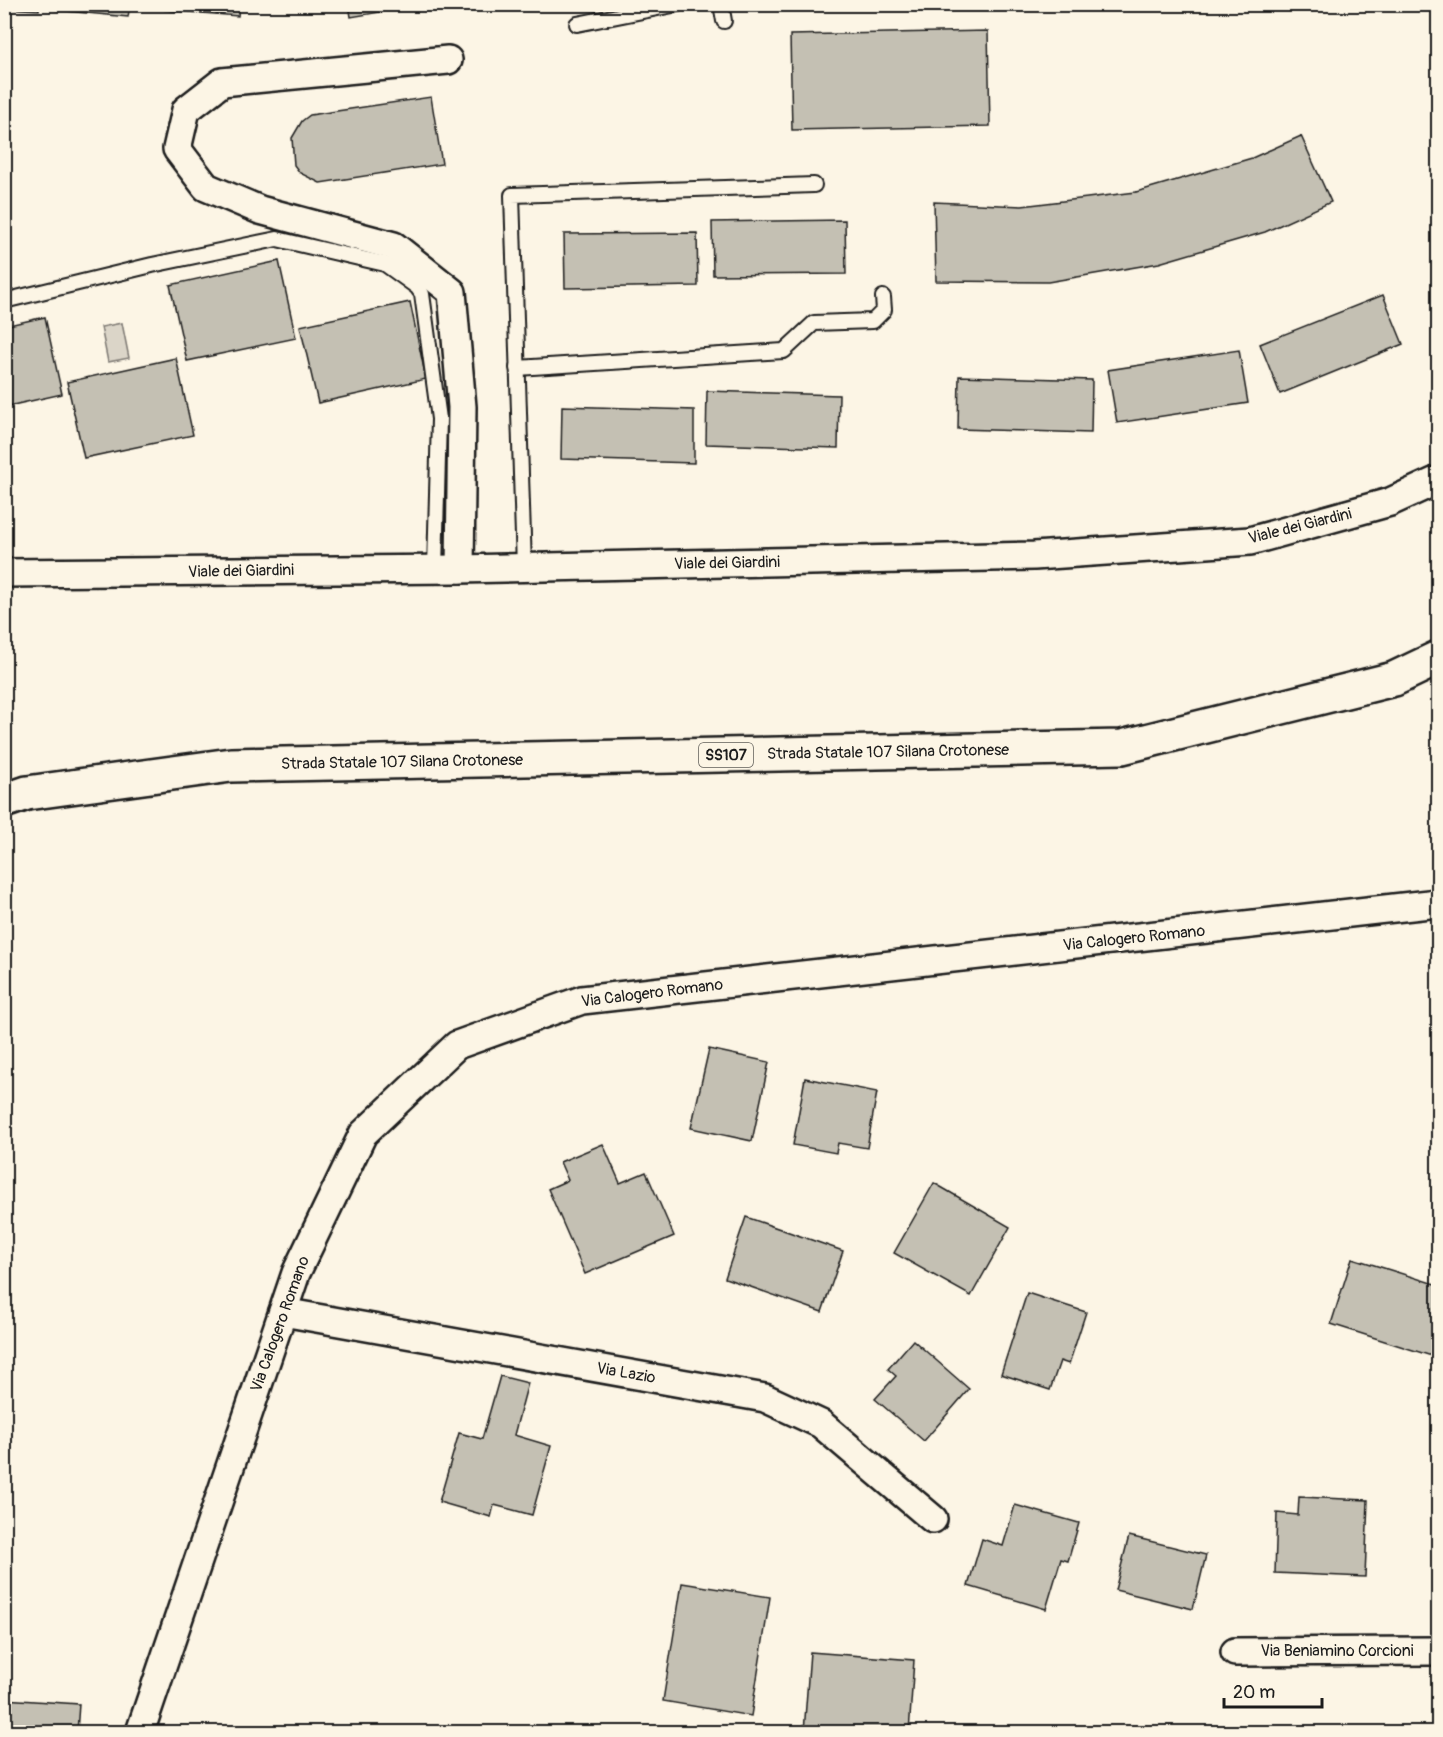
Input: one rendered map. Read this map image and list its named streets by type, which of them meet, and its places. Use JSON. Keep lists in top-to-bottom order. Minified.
{"streets":{"highway":["Strada Statale 107 Silana Crotonese","SS107"],"street":["Viale dei Giardini","Via Calogero Romano","Via Lazio","Via Beniamino Corcioni"]},"crossings":[["Via Calogero Romano","Via Lazio"]],"scale_bar":"20 m"}
